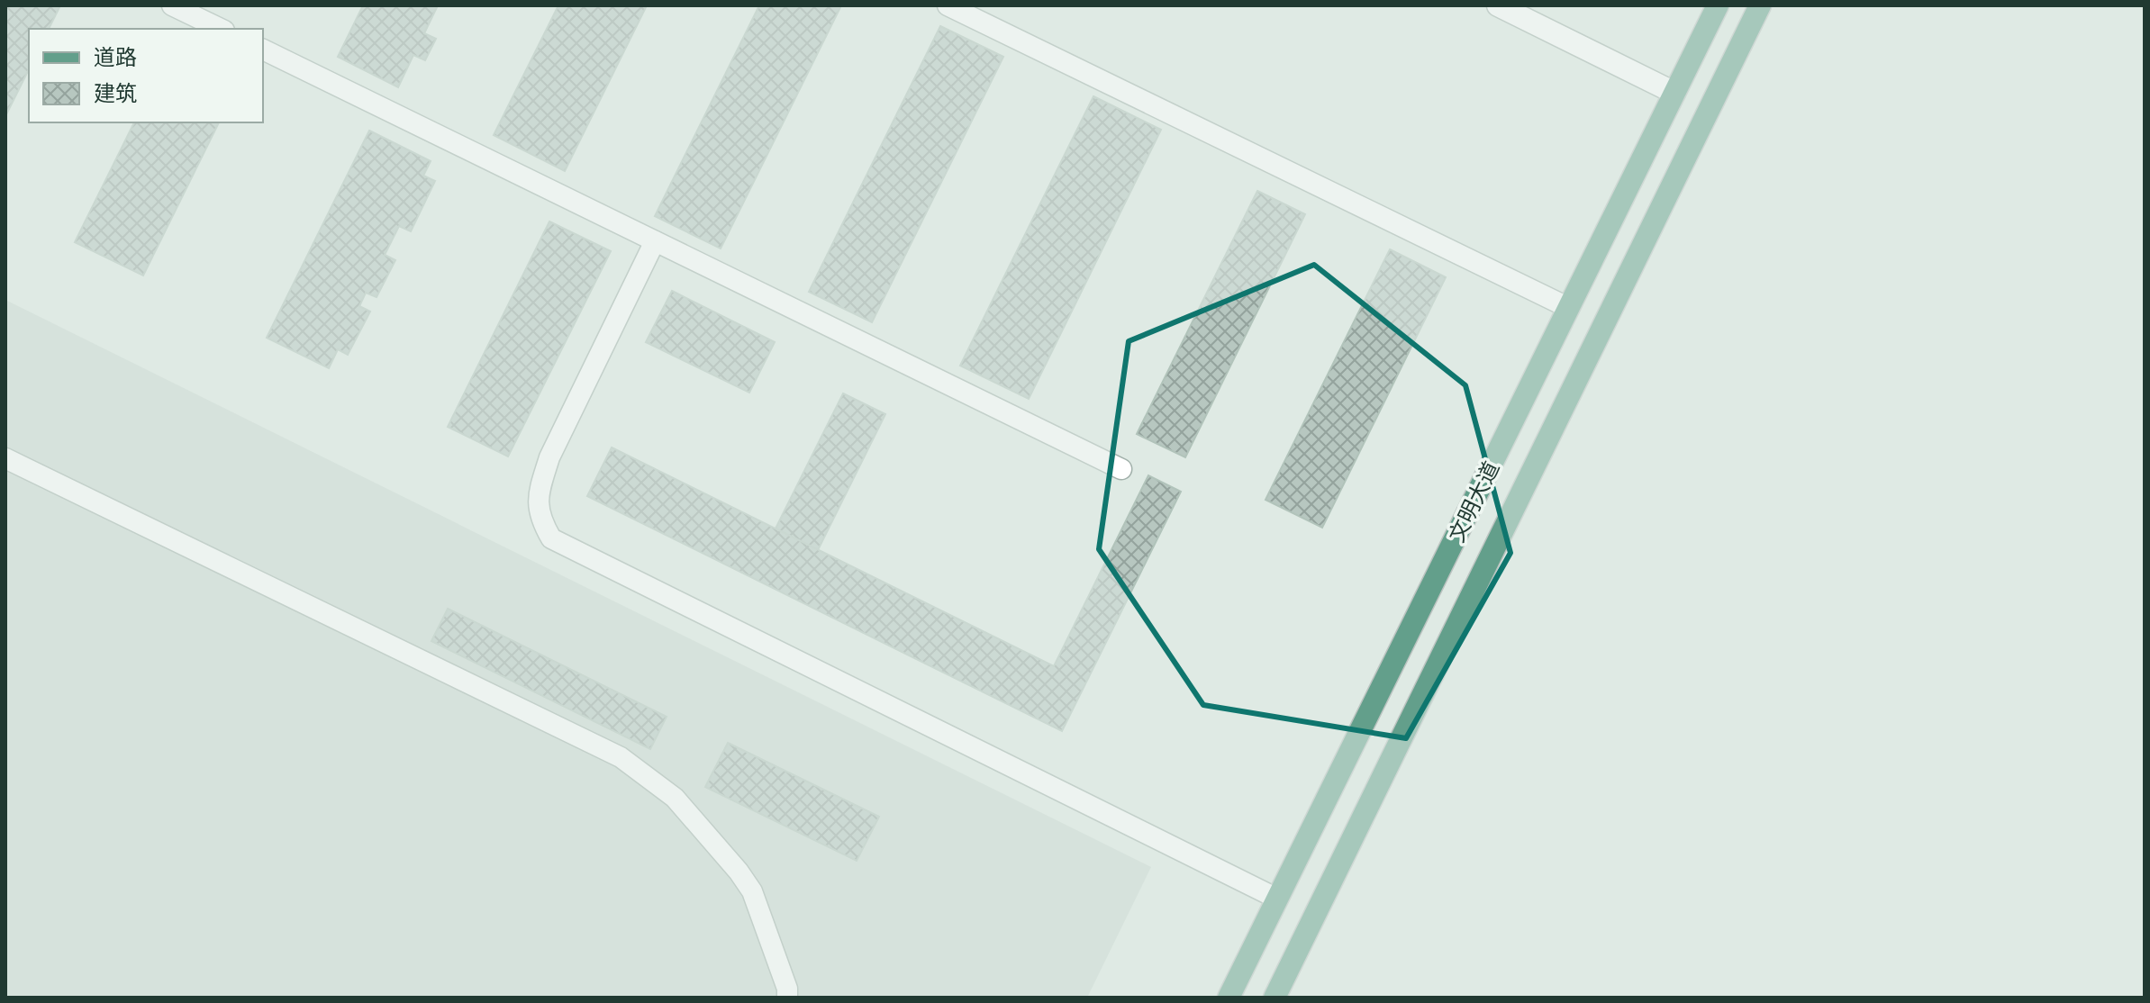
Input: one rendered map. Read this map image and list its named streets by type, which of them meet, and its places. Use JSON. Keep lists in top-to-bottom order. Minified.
{"streets":{"main road":["文明大道"]},"legend":["道路","建筑"]}
